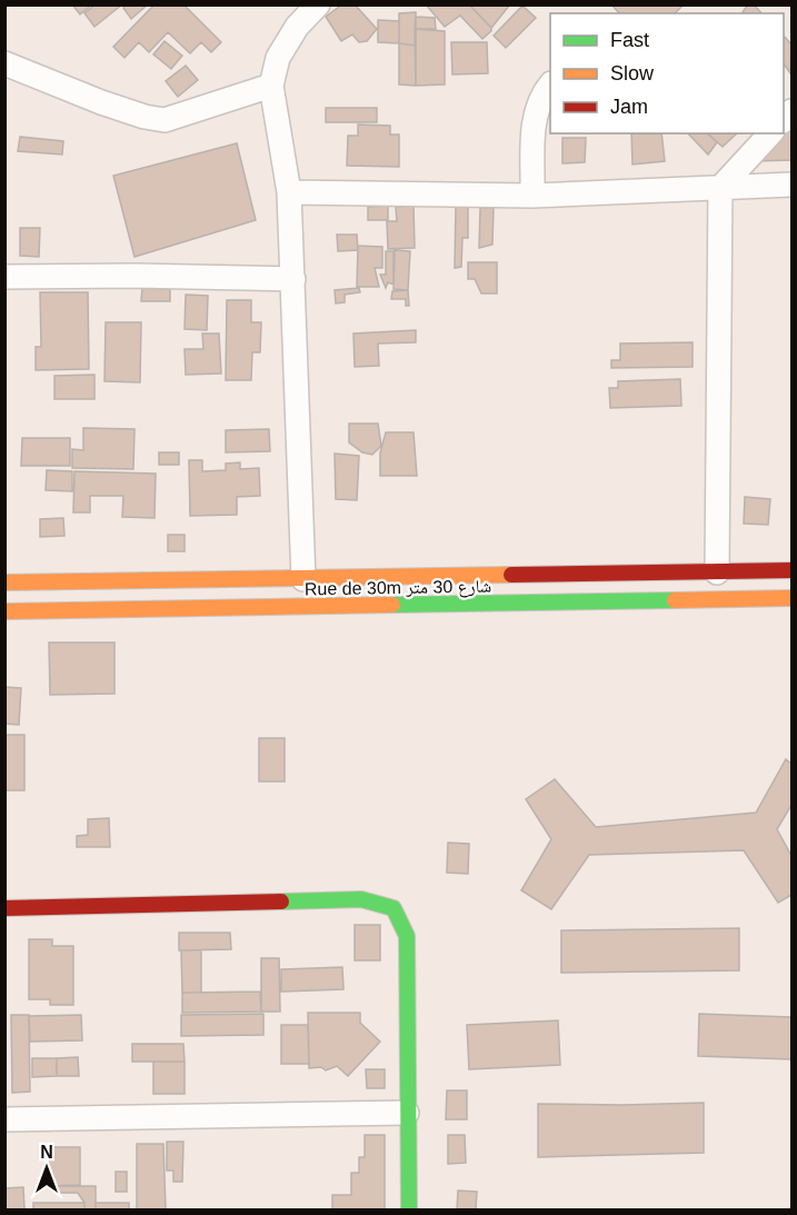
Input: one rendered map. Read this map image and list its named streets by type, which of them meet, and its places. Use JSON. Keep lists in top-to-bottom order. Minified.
{"streets":{"street":["Rue de 30m شارع 30 متر"]},"legend":["Fast","Slow","Jam"],"north":"top"}
